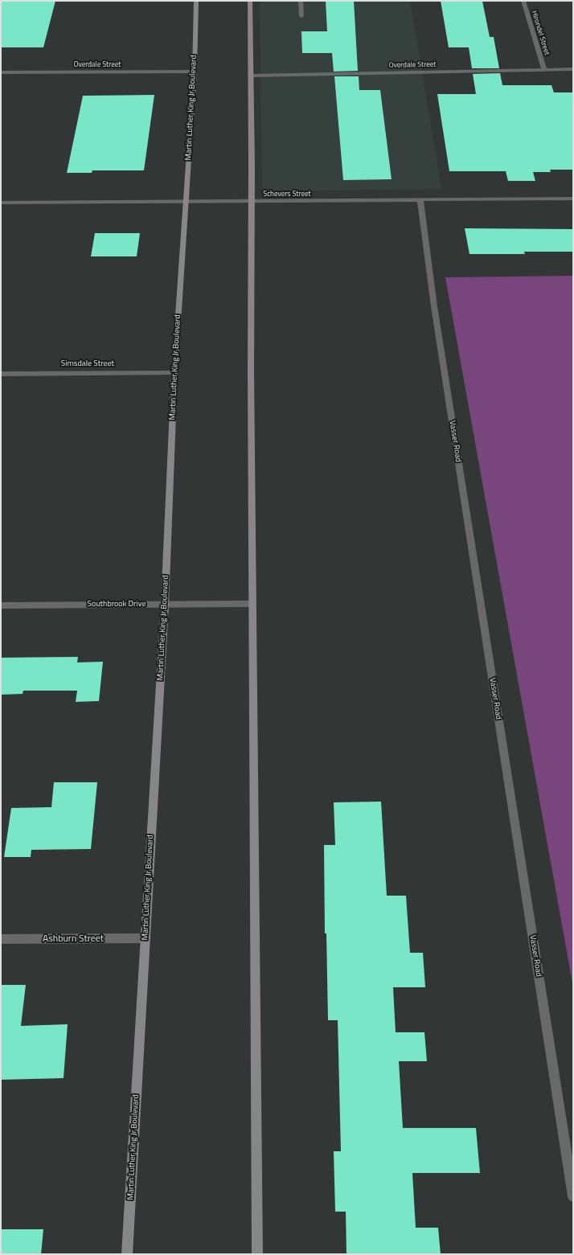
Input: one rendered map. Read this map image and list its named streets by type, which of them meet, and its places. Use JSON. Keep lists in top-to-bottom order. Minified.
{"streets":{"main road":["Martin Luther King Jr Boulevard"],"street":["Hirondel Street","Overdale Street","Schevers Street","Simsdale Street","Vasser Road","Southbrook Drive","Ashburn Street"]},"crossings":[["Hirondel Street","Overdale Street"],["Overdale Street","Martin Luther King Jr Boulevard"],["Martin Luther King Jr Boulevard","Schevers Street"],["Martin Luther King Jr Boulevard","Simsdale Street"],["Martin Luther King Jr Boulevard","Southbrook Drive"],["Martin Luther King Jr Boulevard","Ashburn Street"],["Schevers Street","Vasser Road"]]}
